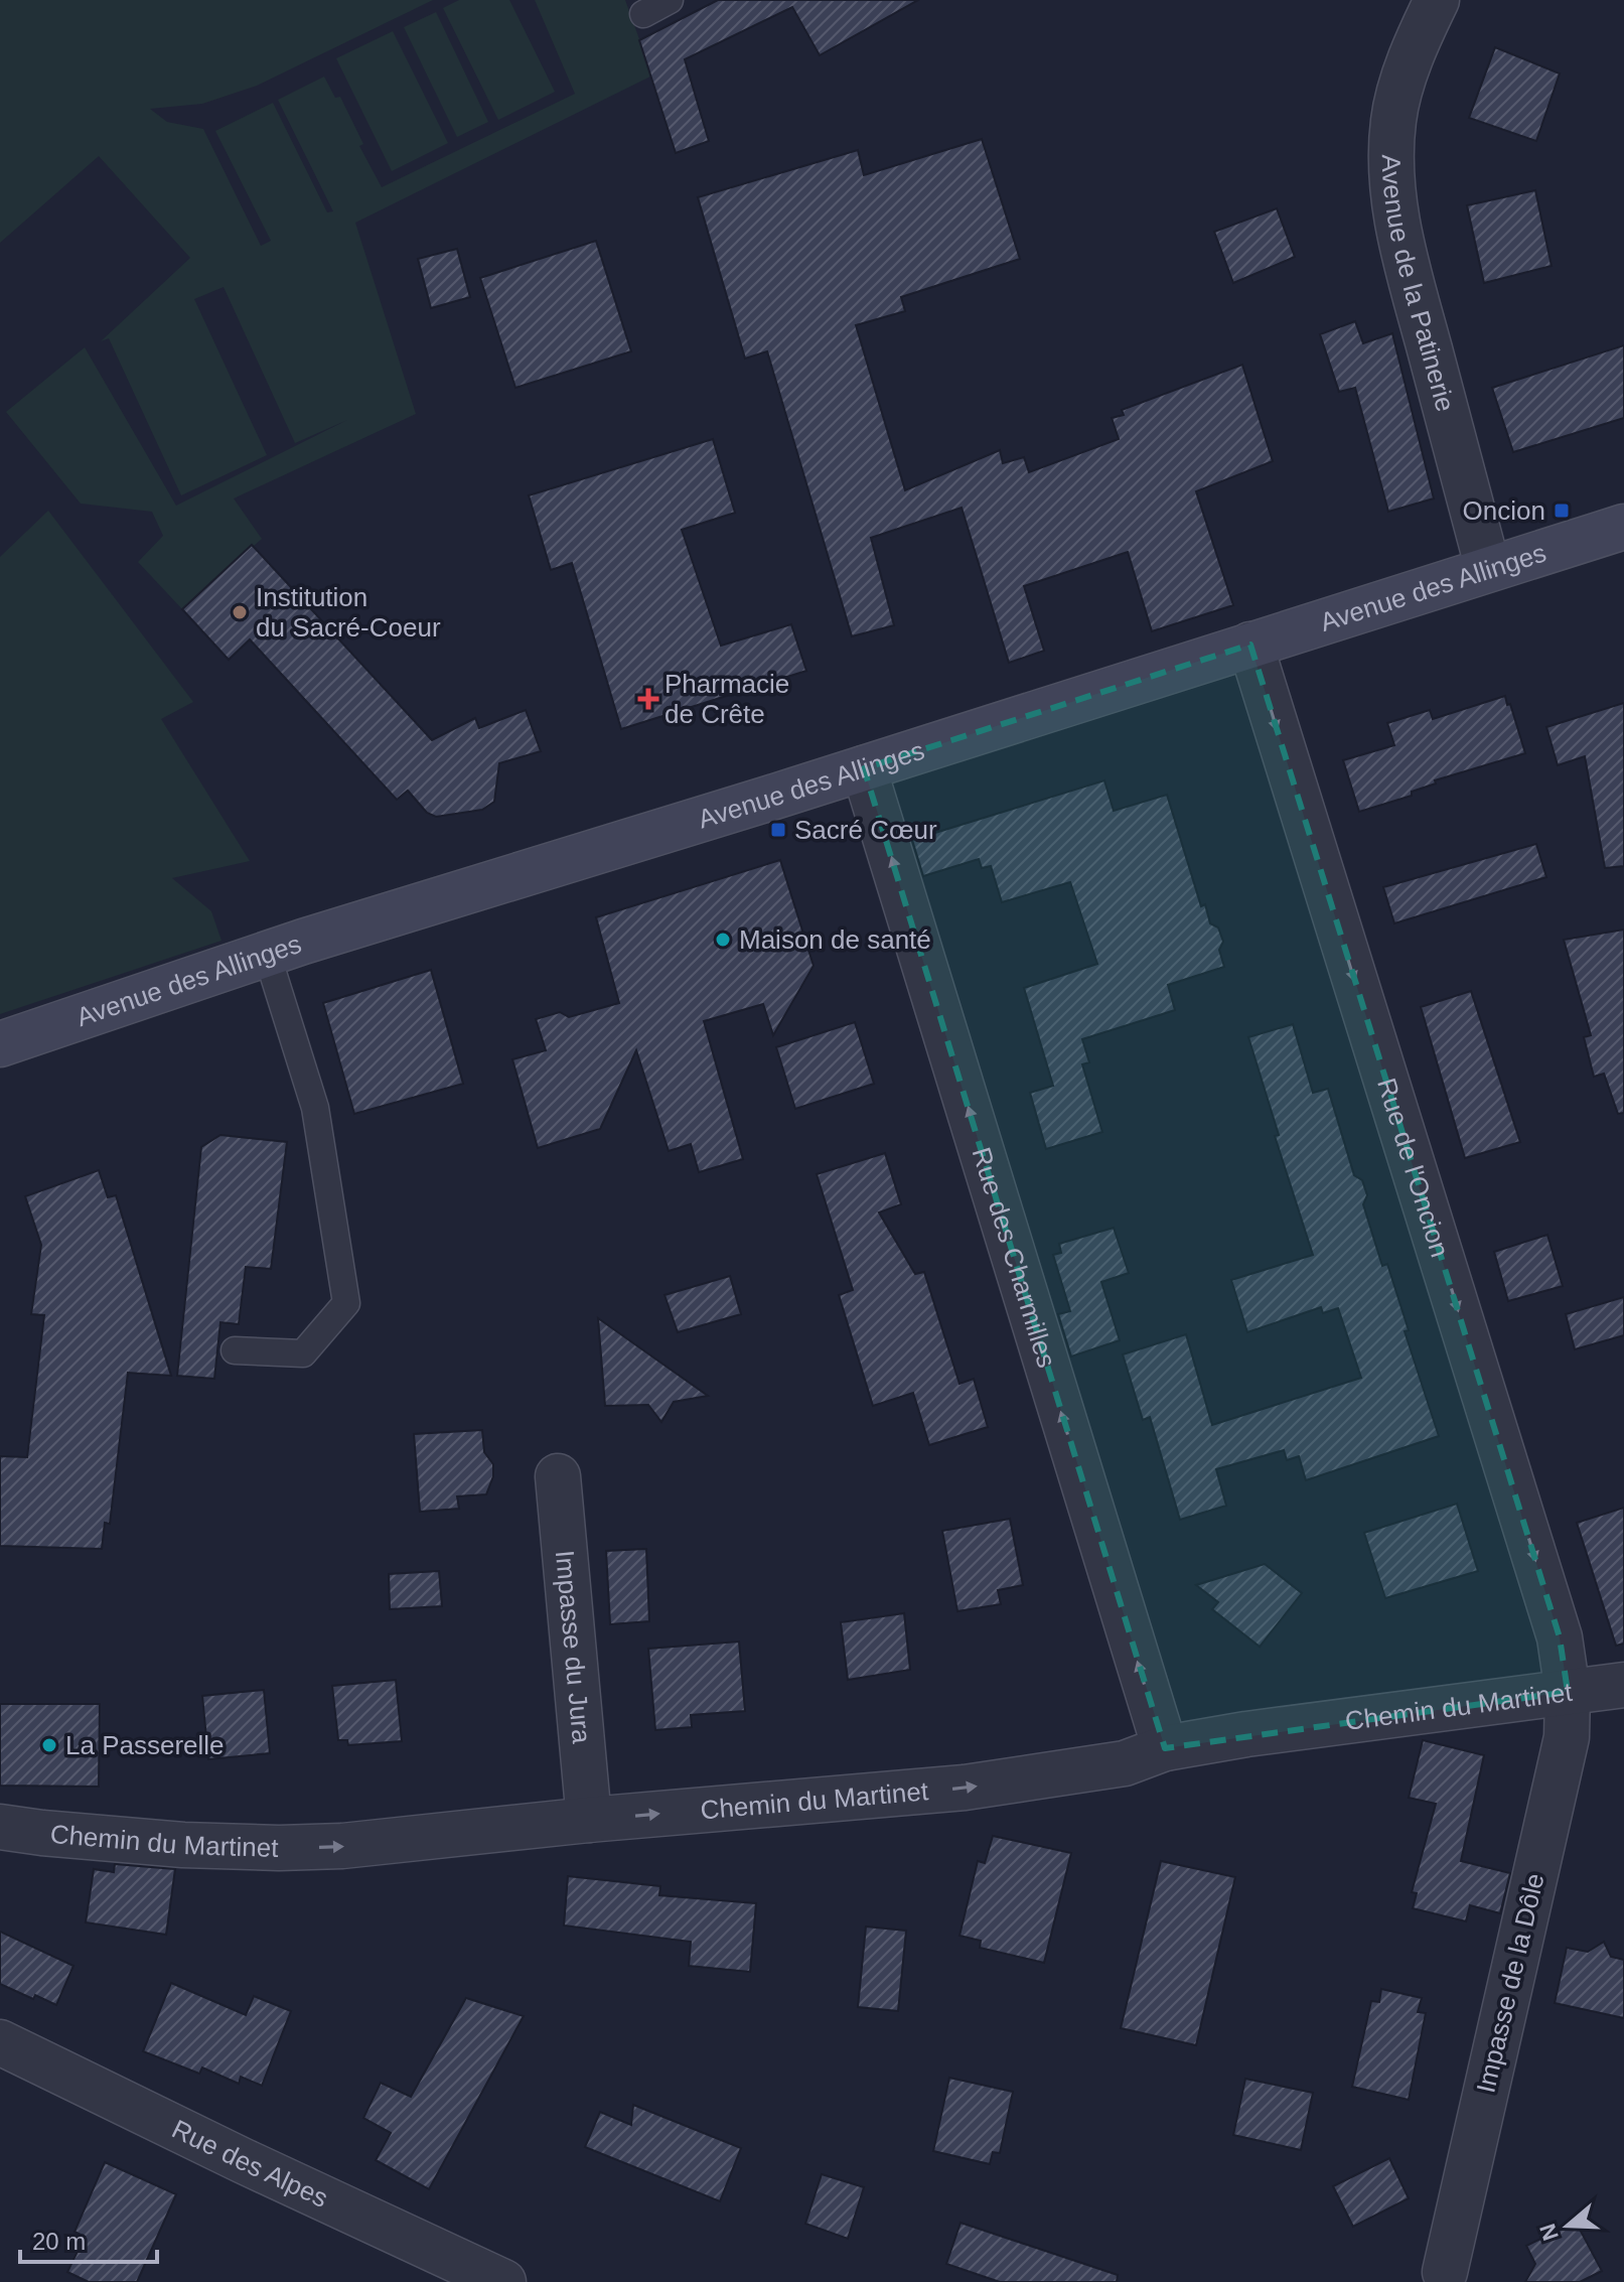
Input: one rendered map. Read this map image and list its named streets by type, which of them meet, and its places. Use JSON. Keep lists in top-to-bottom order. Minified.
{"streets":{"main road":["Avenue des Allinges"],"street":["Avenue de la Patinerie","Rue de l'Oncion","Rue des Charmilles","Impasse du Jura","Chemin du Martinet","Impasse de la Dôle","Rue des Alpes"]},"crossings":[["Avenue de la Patinerie","Avenue des Allinges"],["Avenue des Allinges","Rue de l'Oncion"],["Avenue des Allinges","Rue des Charmilles"],["Rue de l'Oncion","Chemin du Martinet"],["Rue de l'Oncion","Impasse de la Dôle"],["Rue des Charmilles","Chemin du Martinet"],["Impasse du Jura","Chemin du Martinet"],["Chemin du Martinet","Impasse de la Dôle"]],"one_way":["Rue de l'Oncion","Rue des Charmilles","Chemin du Martinet"],"places":{"transit":["Oncion","Sacré Cœur"],"other":["Institution du Sacré-Coeur","Maison de santé","La Passerelle"],"health":["Pharmacie de Crête"]},"scale_bar":"20 m","north":"left"}
